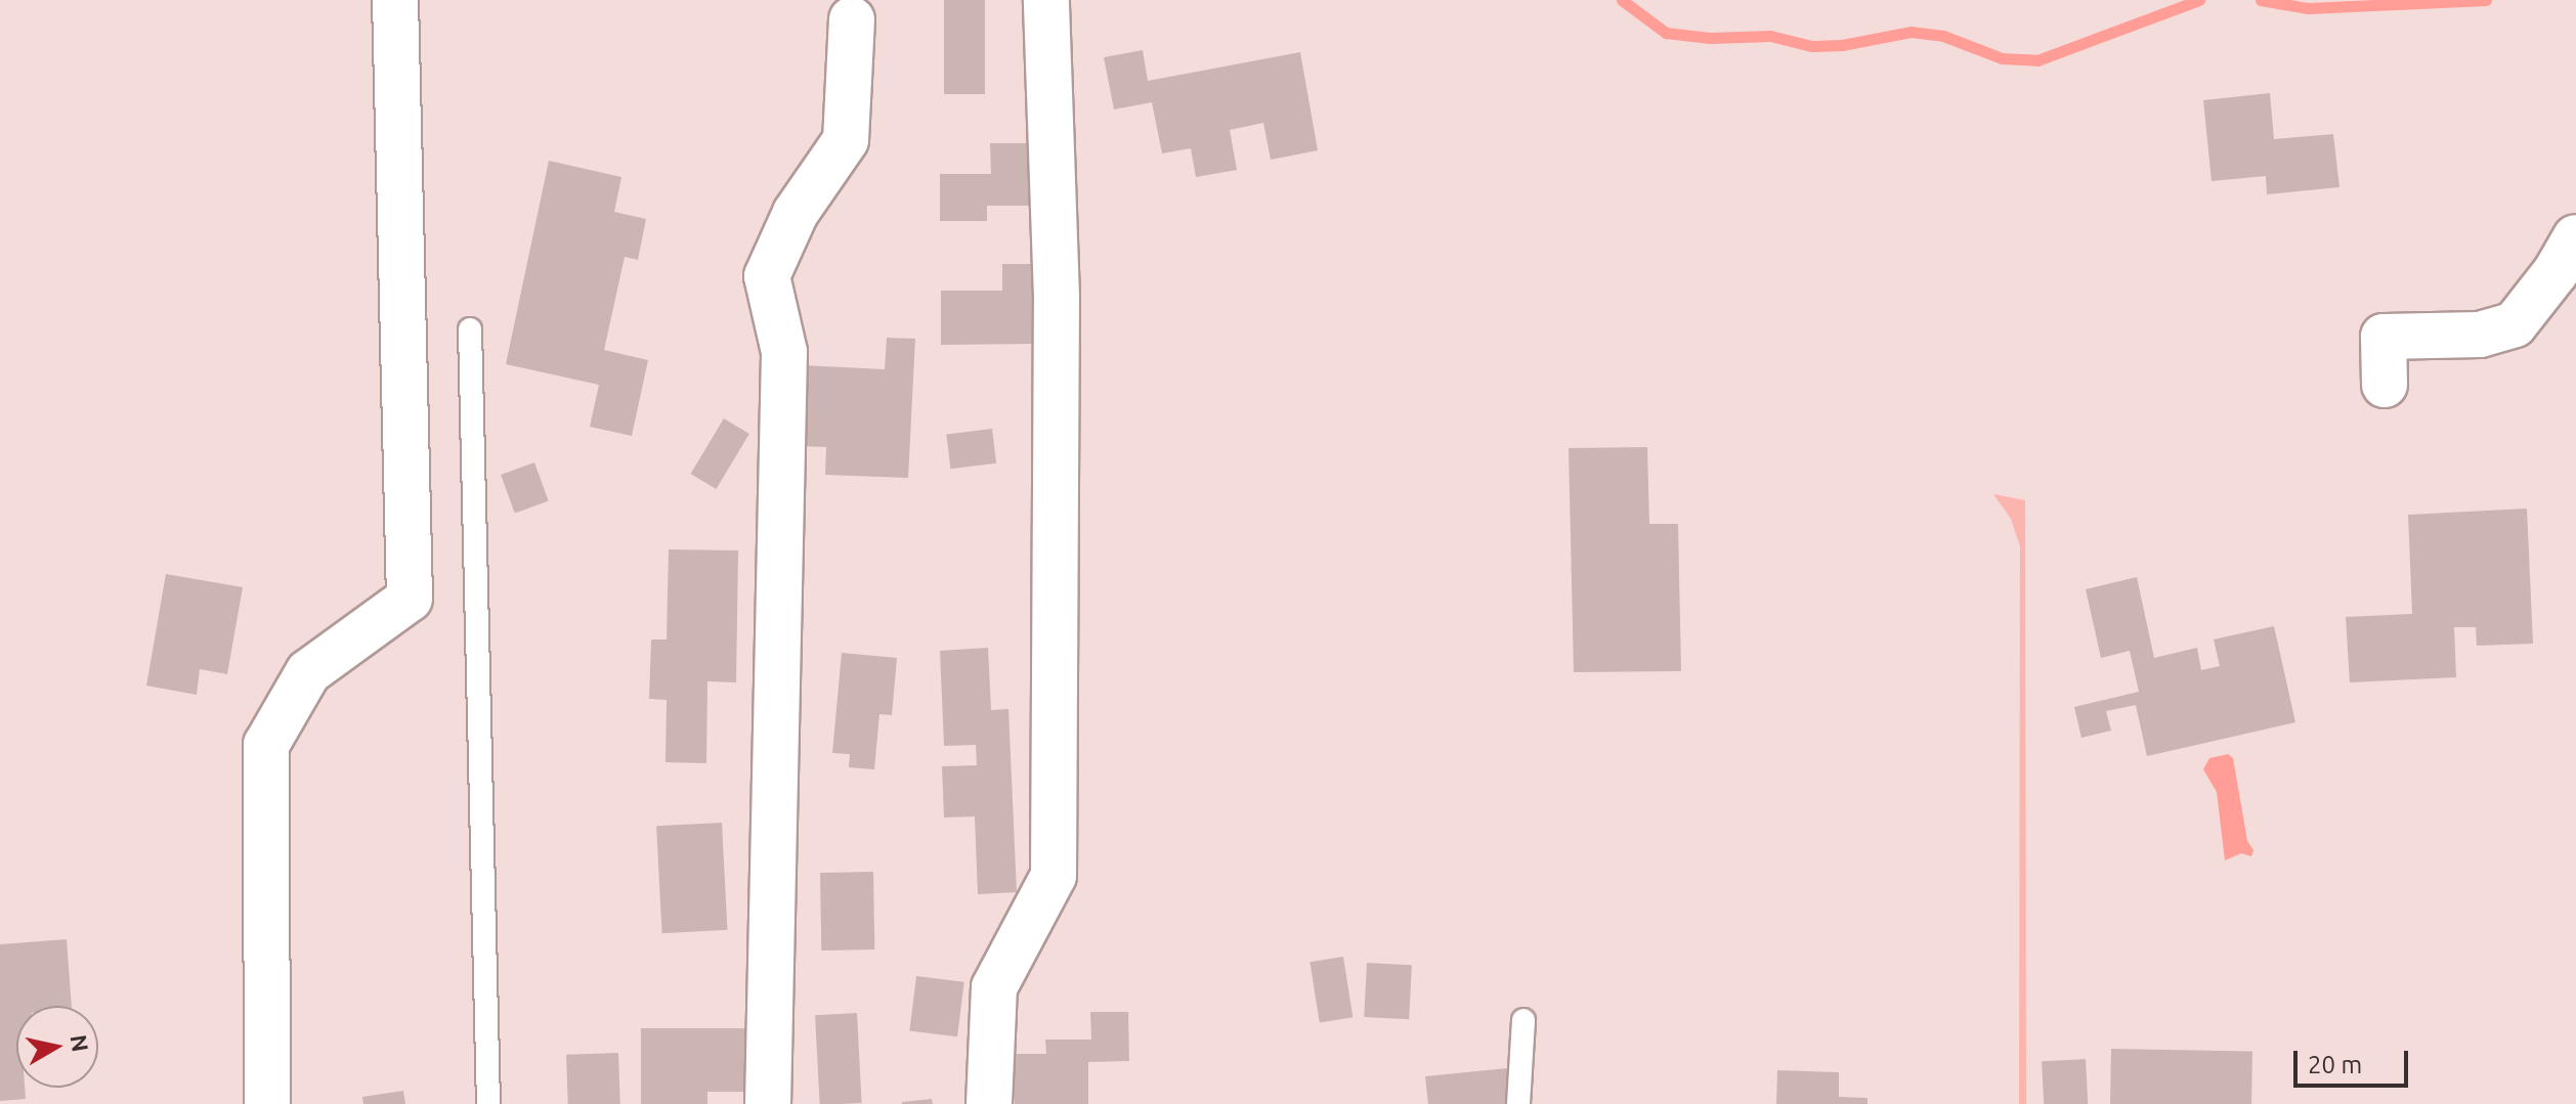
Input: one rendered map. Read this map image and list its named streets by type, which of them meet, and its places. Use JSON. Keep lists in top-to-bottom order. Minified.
{"scale_bar":"20 m","north":"right"}
